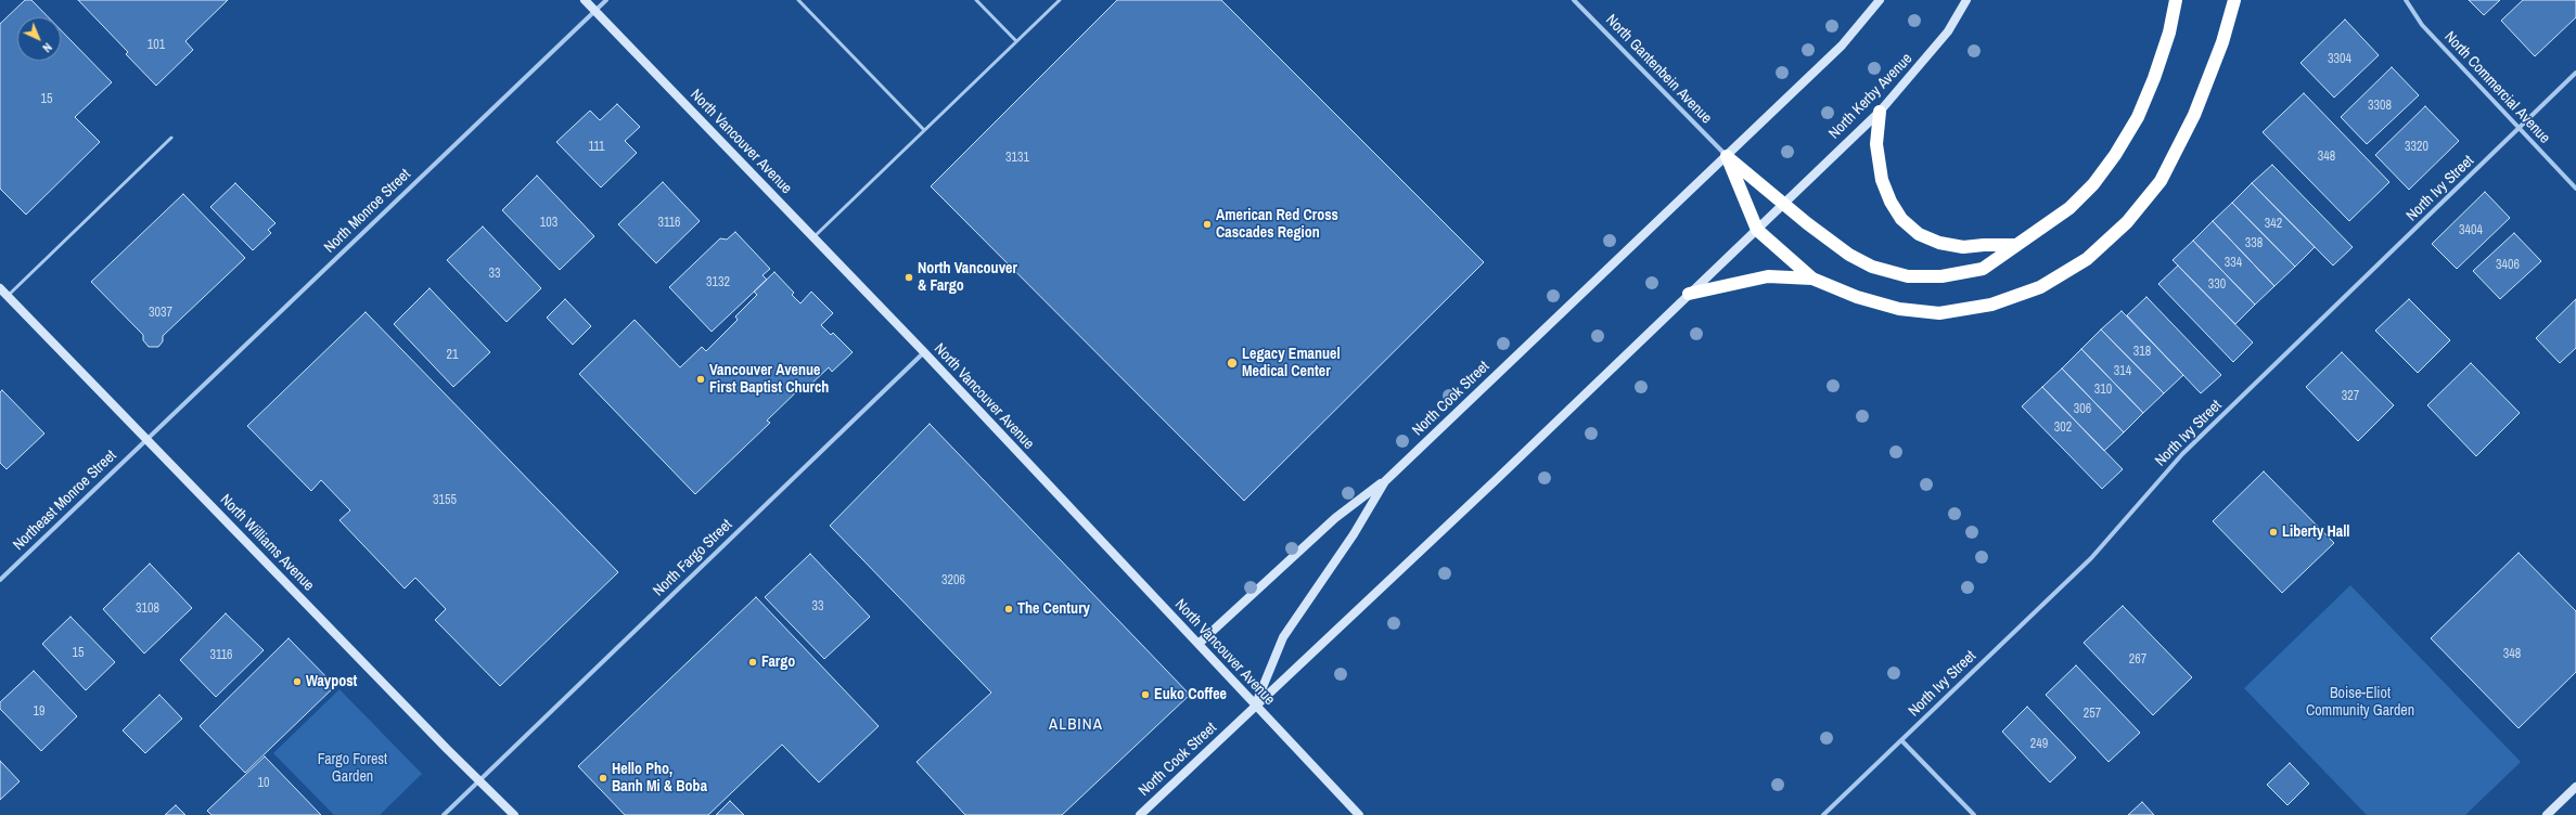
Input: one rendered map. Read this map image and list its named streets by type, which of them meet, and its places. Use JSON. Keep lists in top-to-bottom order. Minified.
{"streets":{"main road":["North Kerby Avenue","North Vancouver Avenue","North Cook Street","North Williams Avenue"],"street":["North Gantenbein Avenue","North Commercial Avenue","North Ivy Street","North Monroe Street","Northeast Monroe Street","North Fargo Street"]},"crossings":[["North Gantenbein Avenue","North Cook Street"],["North Commercial Avenue","North Ivy Street"],["North Kerby Avenue","North Cook Street"],["North Vancouver Avenue","North Monroe Street"],["North Vancouver Avenue","North Cook Street"],["North Vancouver Avenue","North Fargo Street"],["North Monroe Street","Northeast Monroe Street"],["North Monroe Street","North Williams Avenue"],["Northeast Monroe Street","North Williams Avenue"],["North Williams Avenue","North Fargo Street"]],"districts":["ALBINA"],"parks":["Boise-Eliot Community Garden","Fargo Forest Garden"],"places":["American Red Cross Cascades Region","North Vancouver & Fargo","Legacy Emanuel Medical Center","Vancouver Avenue First Baptist Church","Liberty Hall","The Century","Fargo","Waypost","Euko Coffee","Hello Pho, Banh Mi & Boba"],"house_numbers":["101","3304","15","3308","111","3320","348","3131","103","3116","342","3404","338","334","3406","33","3132","330","3037","318","21","314","310","327","306","302","3155","3206","33","3108","15","348","3116","267","19","257","249","10"],"north":"bottom right"}
